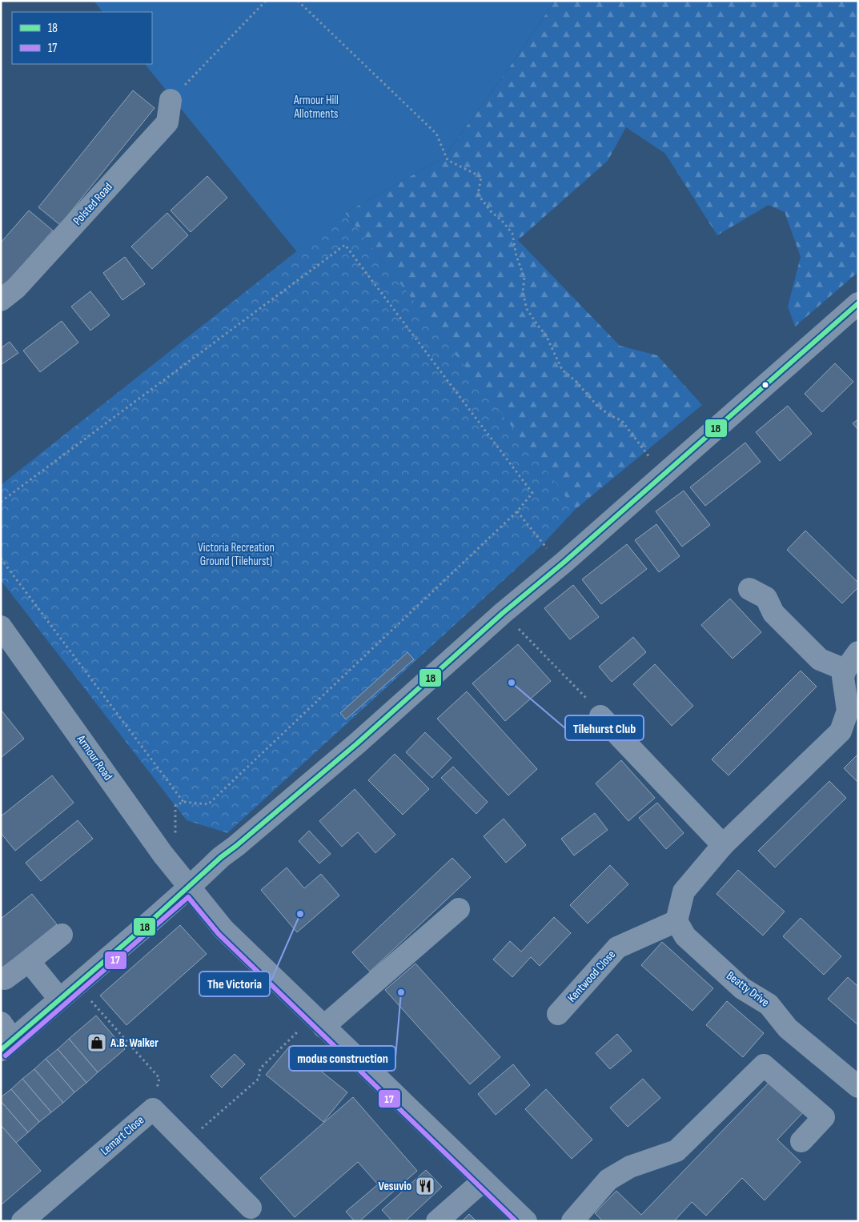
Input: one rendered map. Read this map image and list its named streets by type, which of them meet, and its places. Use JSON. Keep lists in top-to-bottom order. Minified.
{"streets":{"street":["Polsted Road","Armour Road","Kentwood Close","Beatty Drive","Lemart Close"]},"crossings":[["Kentwood Close","Beatty Drive"]],"parks":["Armour Hill Allotments","Victoria Recreation Ground (Tilehurst)"],"places":{"other":["Tilehurst Club","The Victoria","modus construction"],"shop":["A.B. Walker"],"restaurant":["Vesuvio"]},"lines":["transit line 18","transit line 17"],"legend":["18","17"]}
